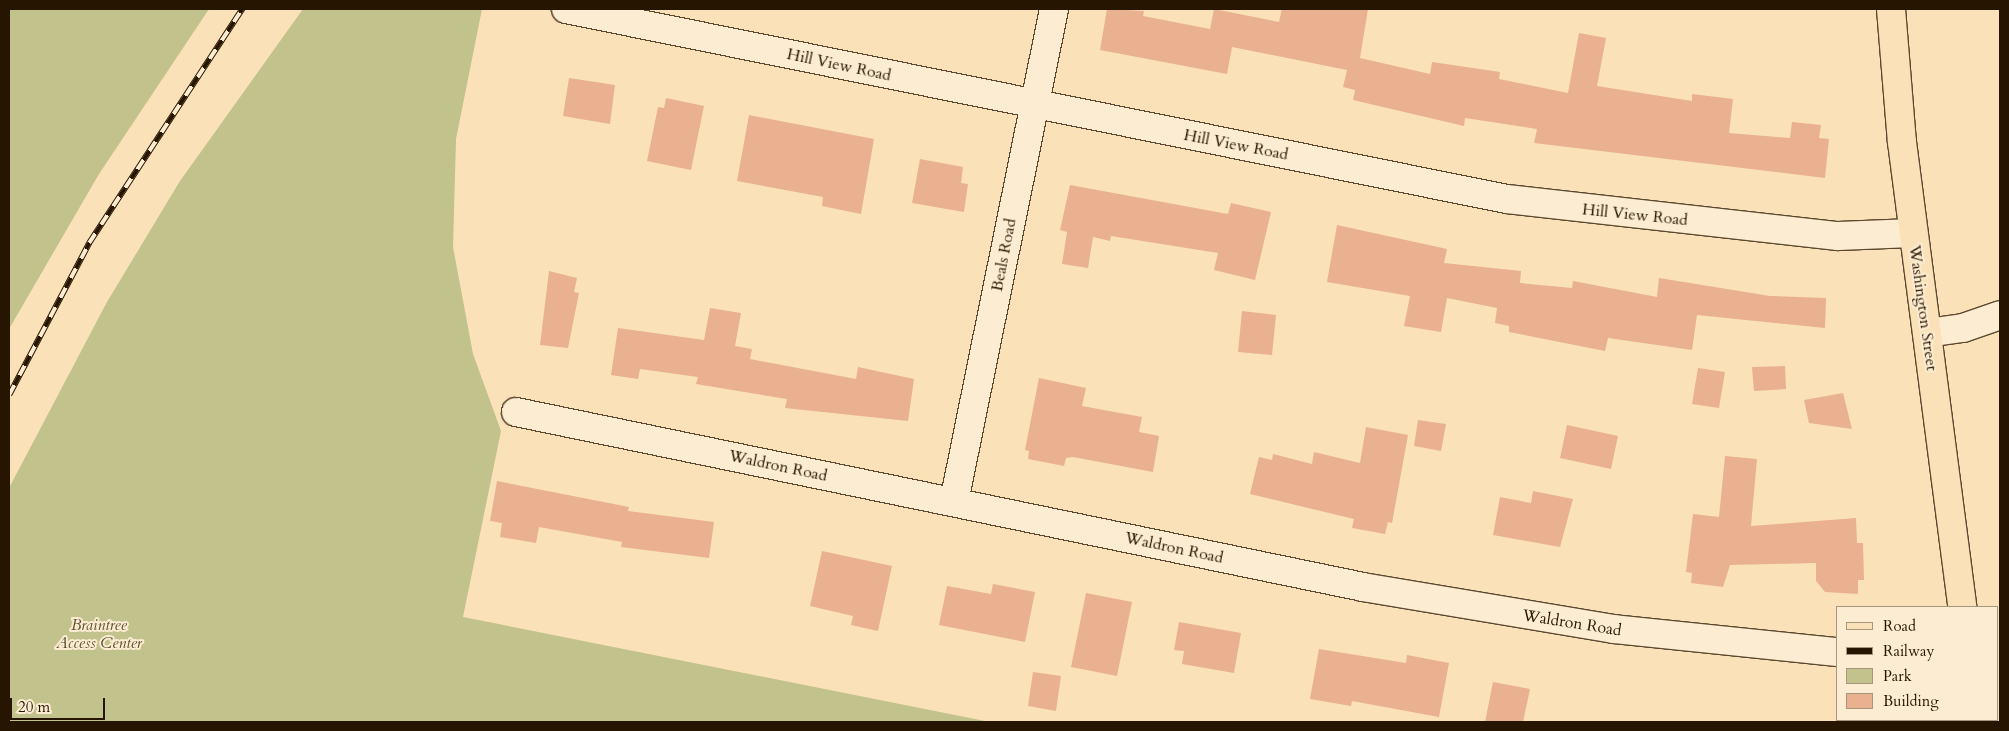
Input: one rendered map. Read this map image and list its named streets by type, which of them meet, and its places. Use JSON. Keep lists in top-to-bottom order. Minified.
{"streets":{"main road":["Washington Street"],"street":["Hill View Road","Beals Road","Waldron Road"]},"crossings":[["Hill View Road","Beals Road"],["Hill View Road","Washington Street"],["Beals Road","Waldron Road"]],"parks":["Braintree Access Center"],"legend":["Road","Railway","Park","Building"],"scale_bar":"20 m"}
